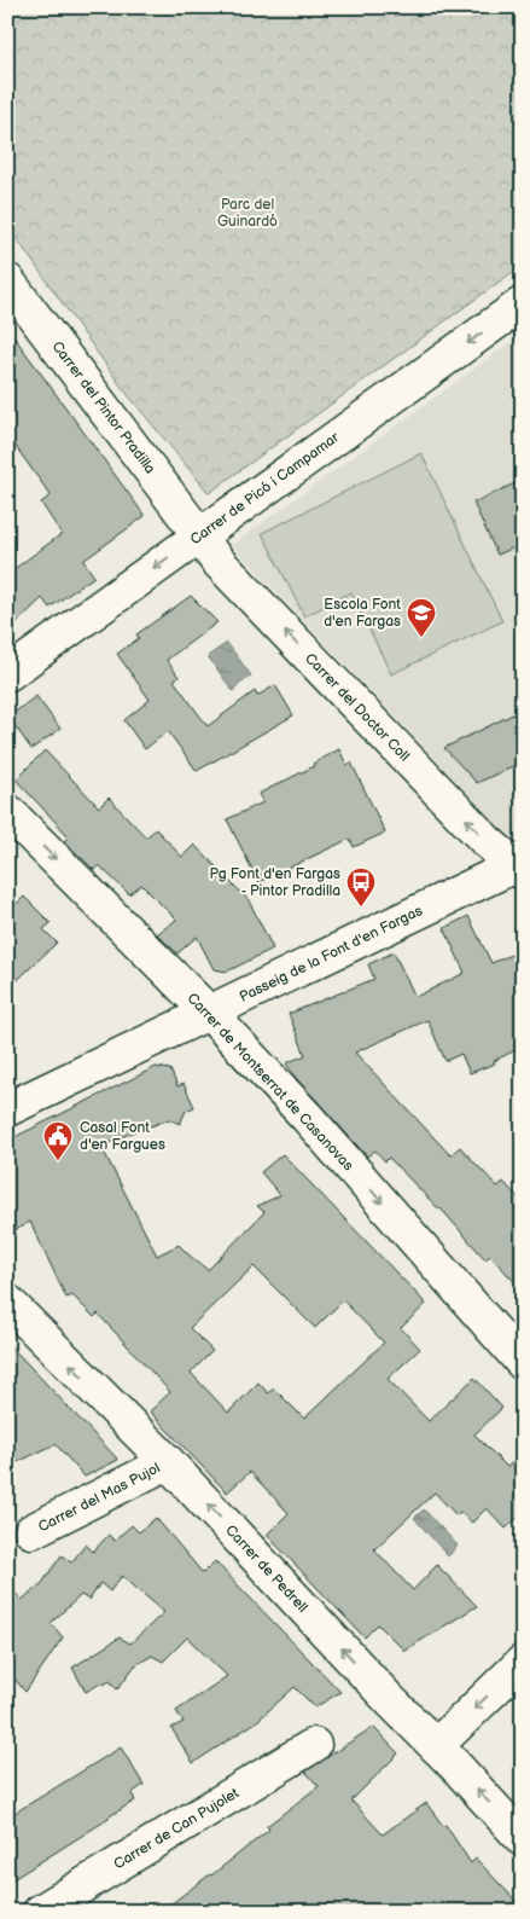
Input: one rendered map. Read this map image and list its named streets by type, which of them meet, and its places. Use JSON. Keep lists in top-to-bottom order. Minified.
{"streets":{"street":["Carrer del Pintor Pradilla","Carrer de Picó i Campamar","Carrer del Doctor Coll","Passeig de la Font d'en Fargas","Carrer de Montserrat de Casanovas","Carrer del Mas Pujol","Carrer de Pedrell","Carrer de Can Pujolet"]},"crossings":[["Carrer del Pintor Pradilla","Carrer de Picó i Campamar"],["Carrer del Pintor Pradilla","Carrer del Doctor Coll"],["Carrer de Picó i Campamar","Carrer del Doctor Coll"],["Carrer del Doctor Coll","Passeig de la Font d'en Fargas"],["Passeig de la Font d'en Fargas","Carrer de Montserrat de Casanovas"],["Carrer del Mas Pujol","Carrer de Pedrell"]],"one_way":["Carrer de Picó i Campamar","Carrer del Doctor Coll","Carrer de Montserrat de Casanovas","Carrer de Pedrell"],"parks":["Parc del Guinardó"],"places":{"school or university":["Escola Font d'en Fargas"],"bus stop":["Pg Font d'en Fargas - Pintor Pradilla"],"public building":["Casal Font d'en Fargues"]}}
